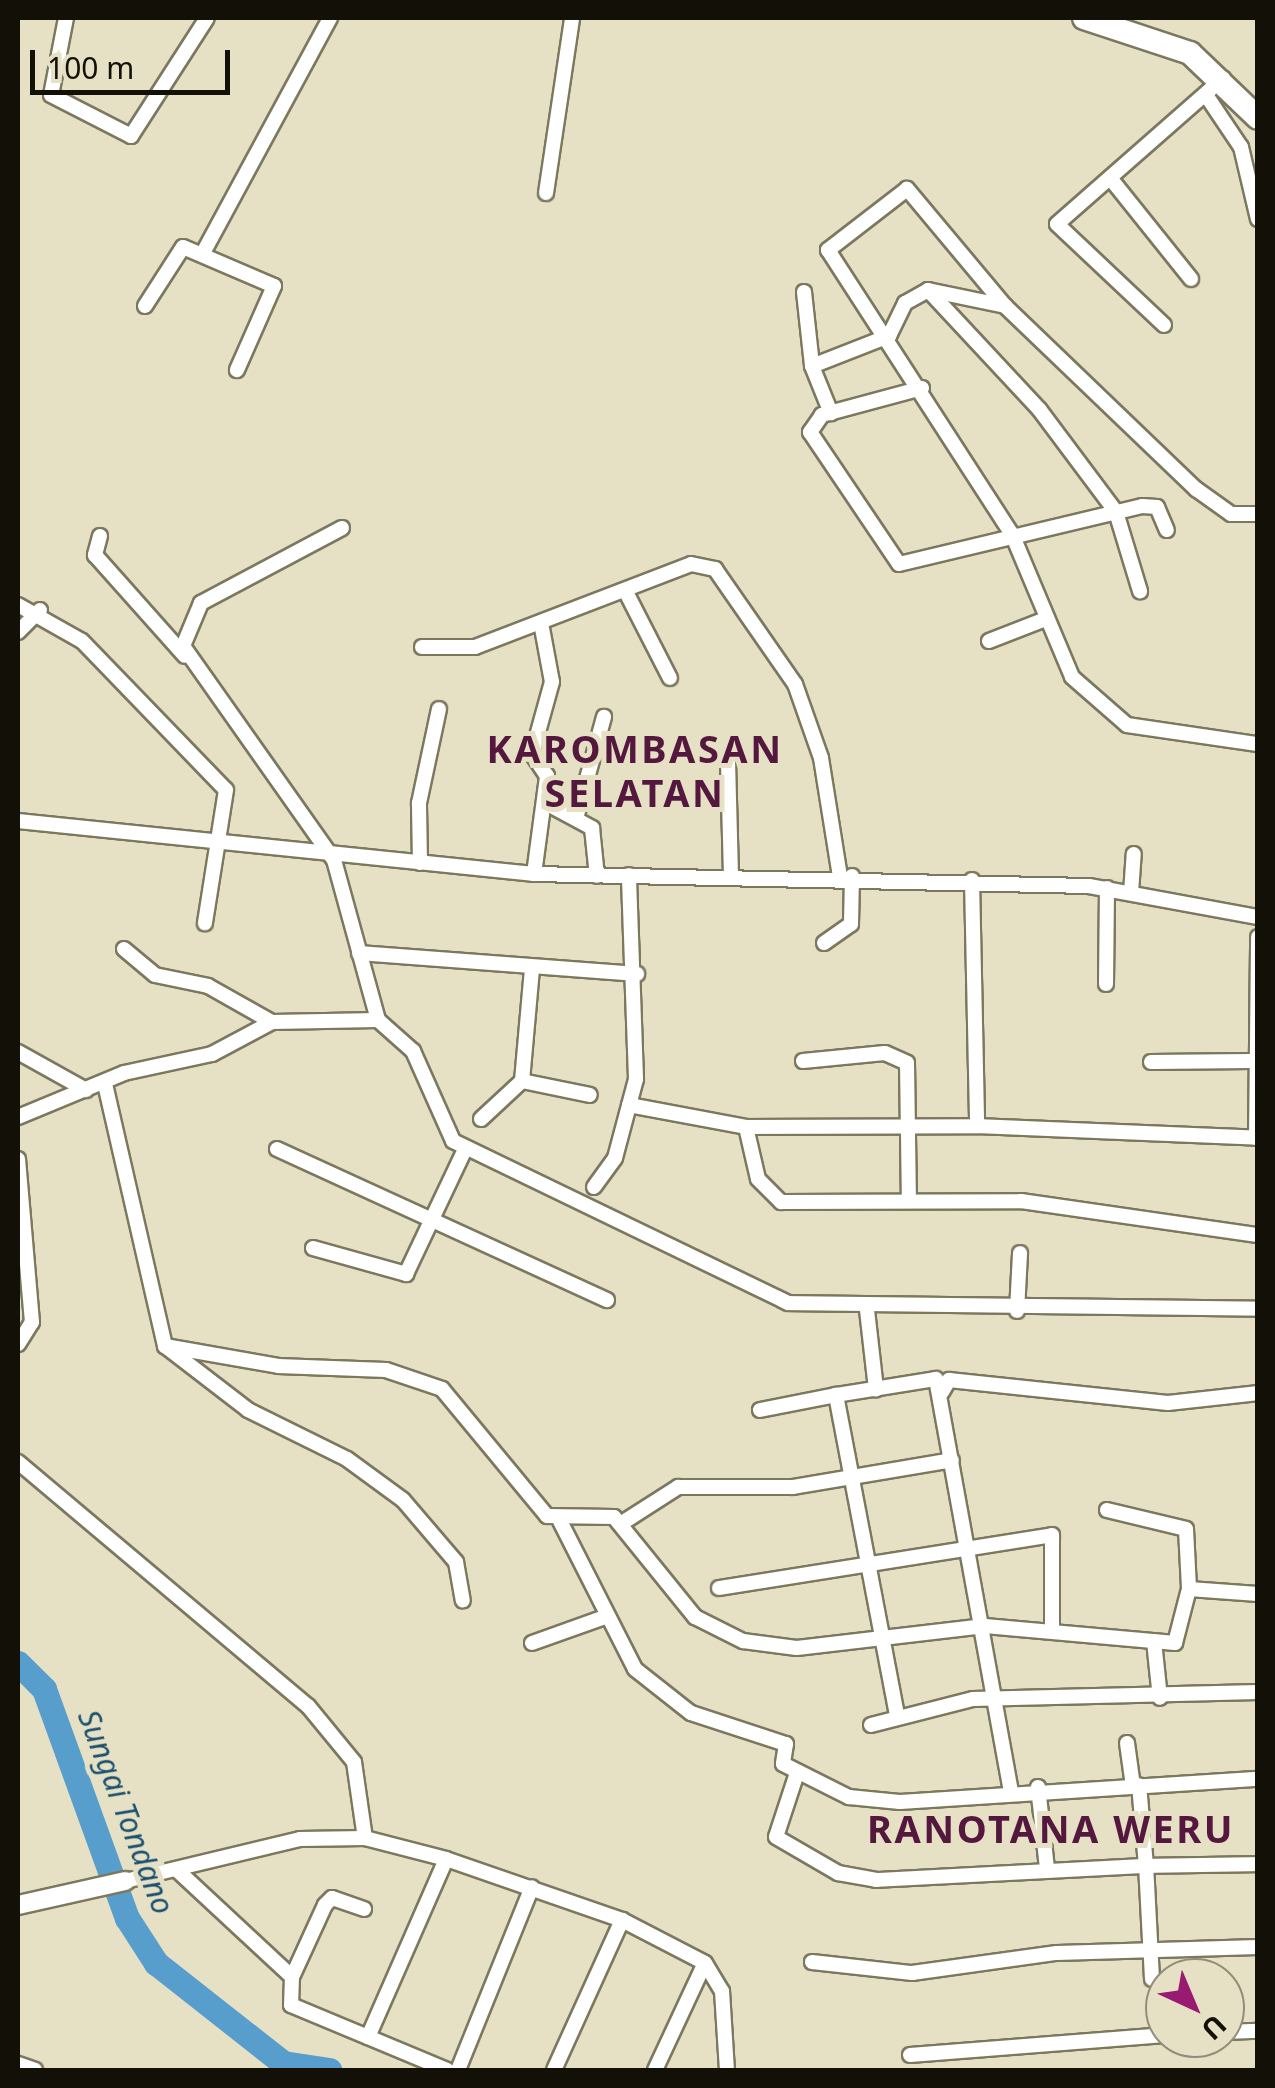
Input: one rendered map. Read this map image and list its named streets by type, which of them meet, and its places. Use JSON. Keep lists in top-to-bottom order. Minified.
{"districts":["KAROMBASAN SELATAN","RANOTANA WERU"],"water":["Sungai Tondano"],"scale_bar":"100 m","north":"bottom right"}
